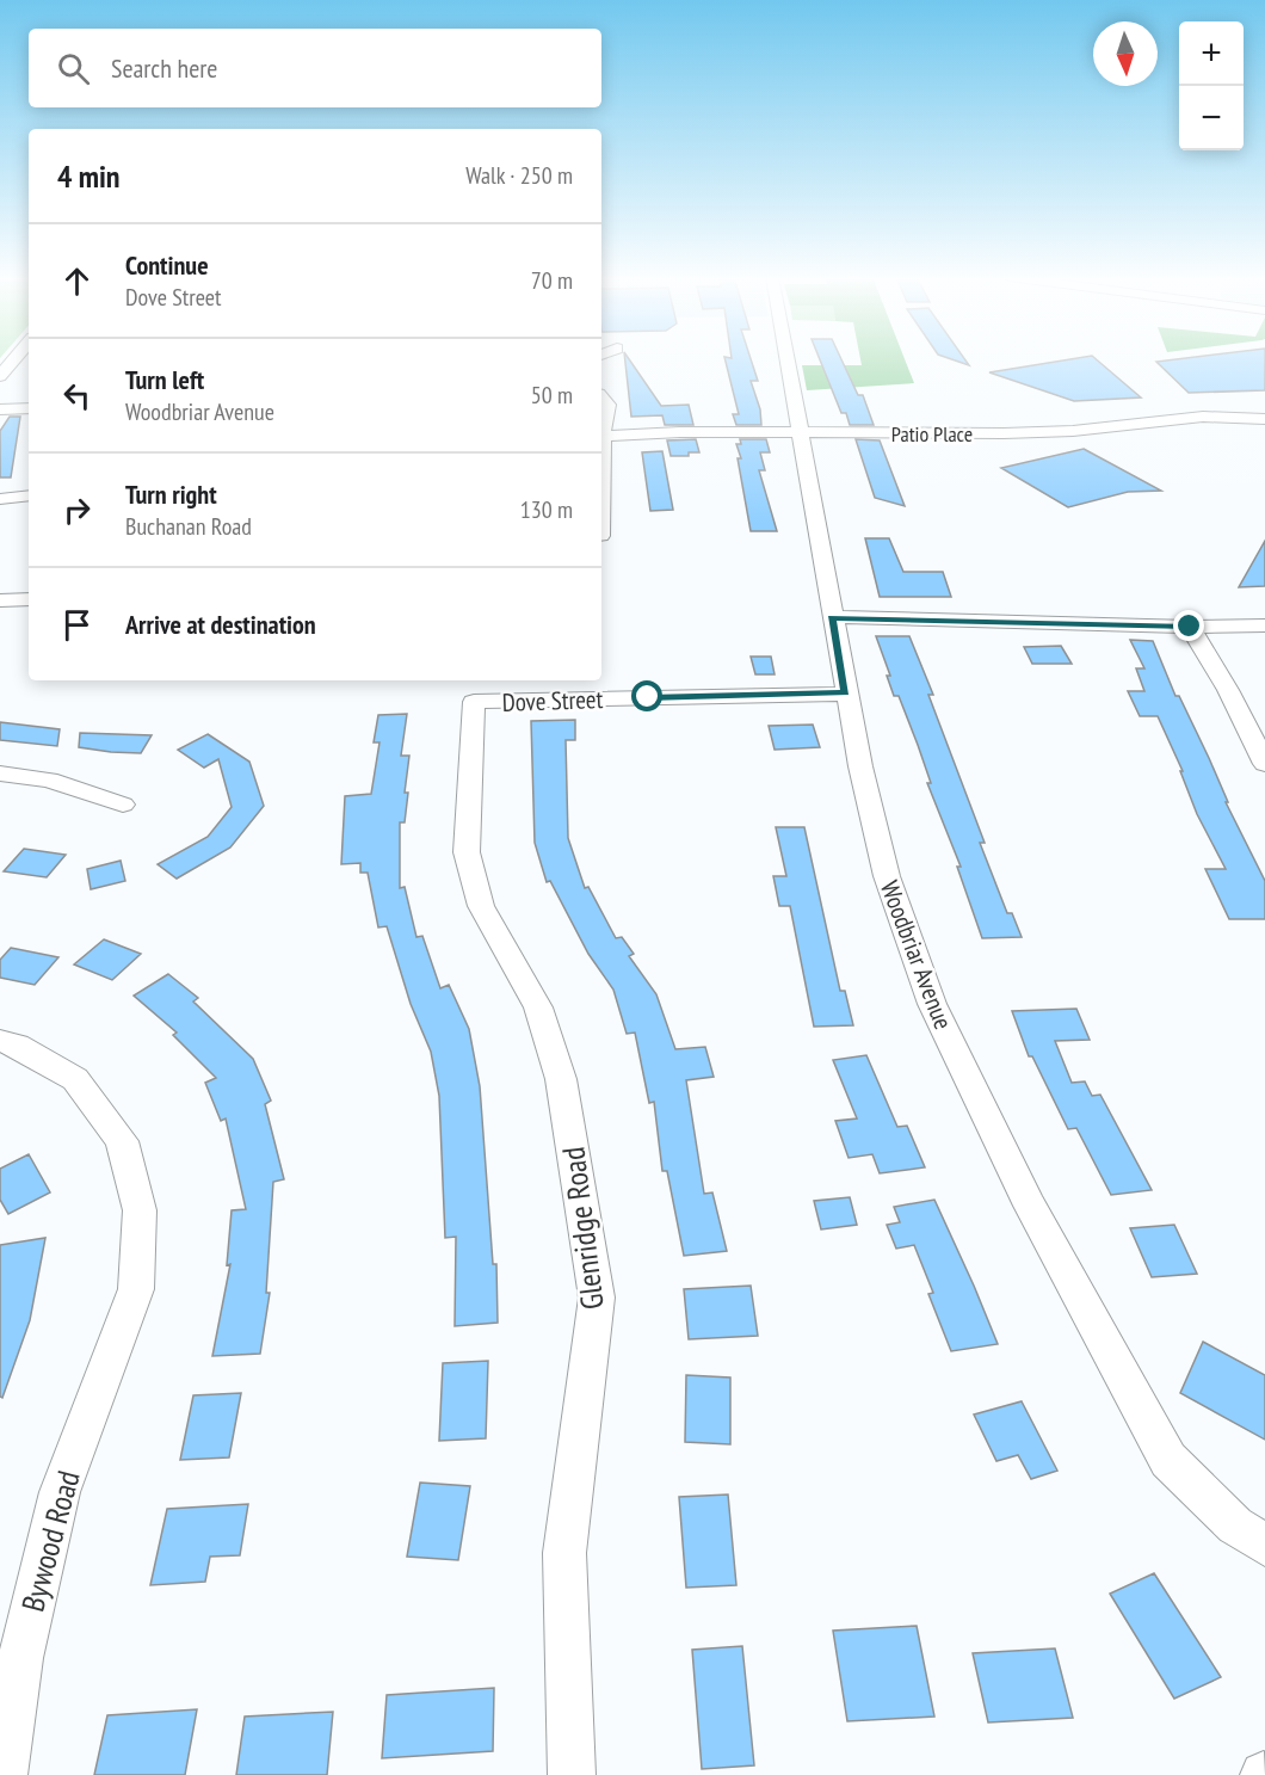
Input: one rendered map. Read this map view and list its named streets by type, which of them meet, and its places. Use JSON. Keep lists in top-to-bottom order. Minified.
{"streets":{"street":["Patio Place","Dove Street","Woodbriar Avenue","Glenridge Road","Bywood Road"]},"crossings":[["Patio Place","Woodbriar Avenue"],["Dove Street","Woodbriar Avenue"],["Dove Street","Glenridge Road"]],"north":"bottom","page":{"map_buttons":["+","−"],"search":"Search here","heading":["4 min","Walk · 250 m"],"list":[["Continue","Dove Street","70 m"],["Turn left","Woodbriar Avenue","50 m"],["Turn right","Buchanan Road","130 m"],"Arrive at destination"]}}
